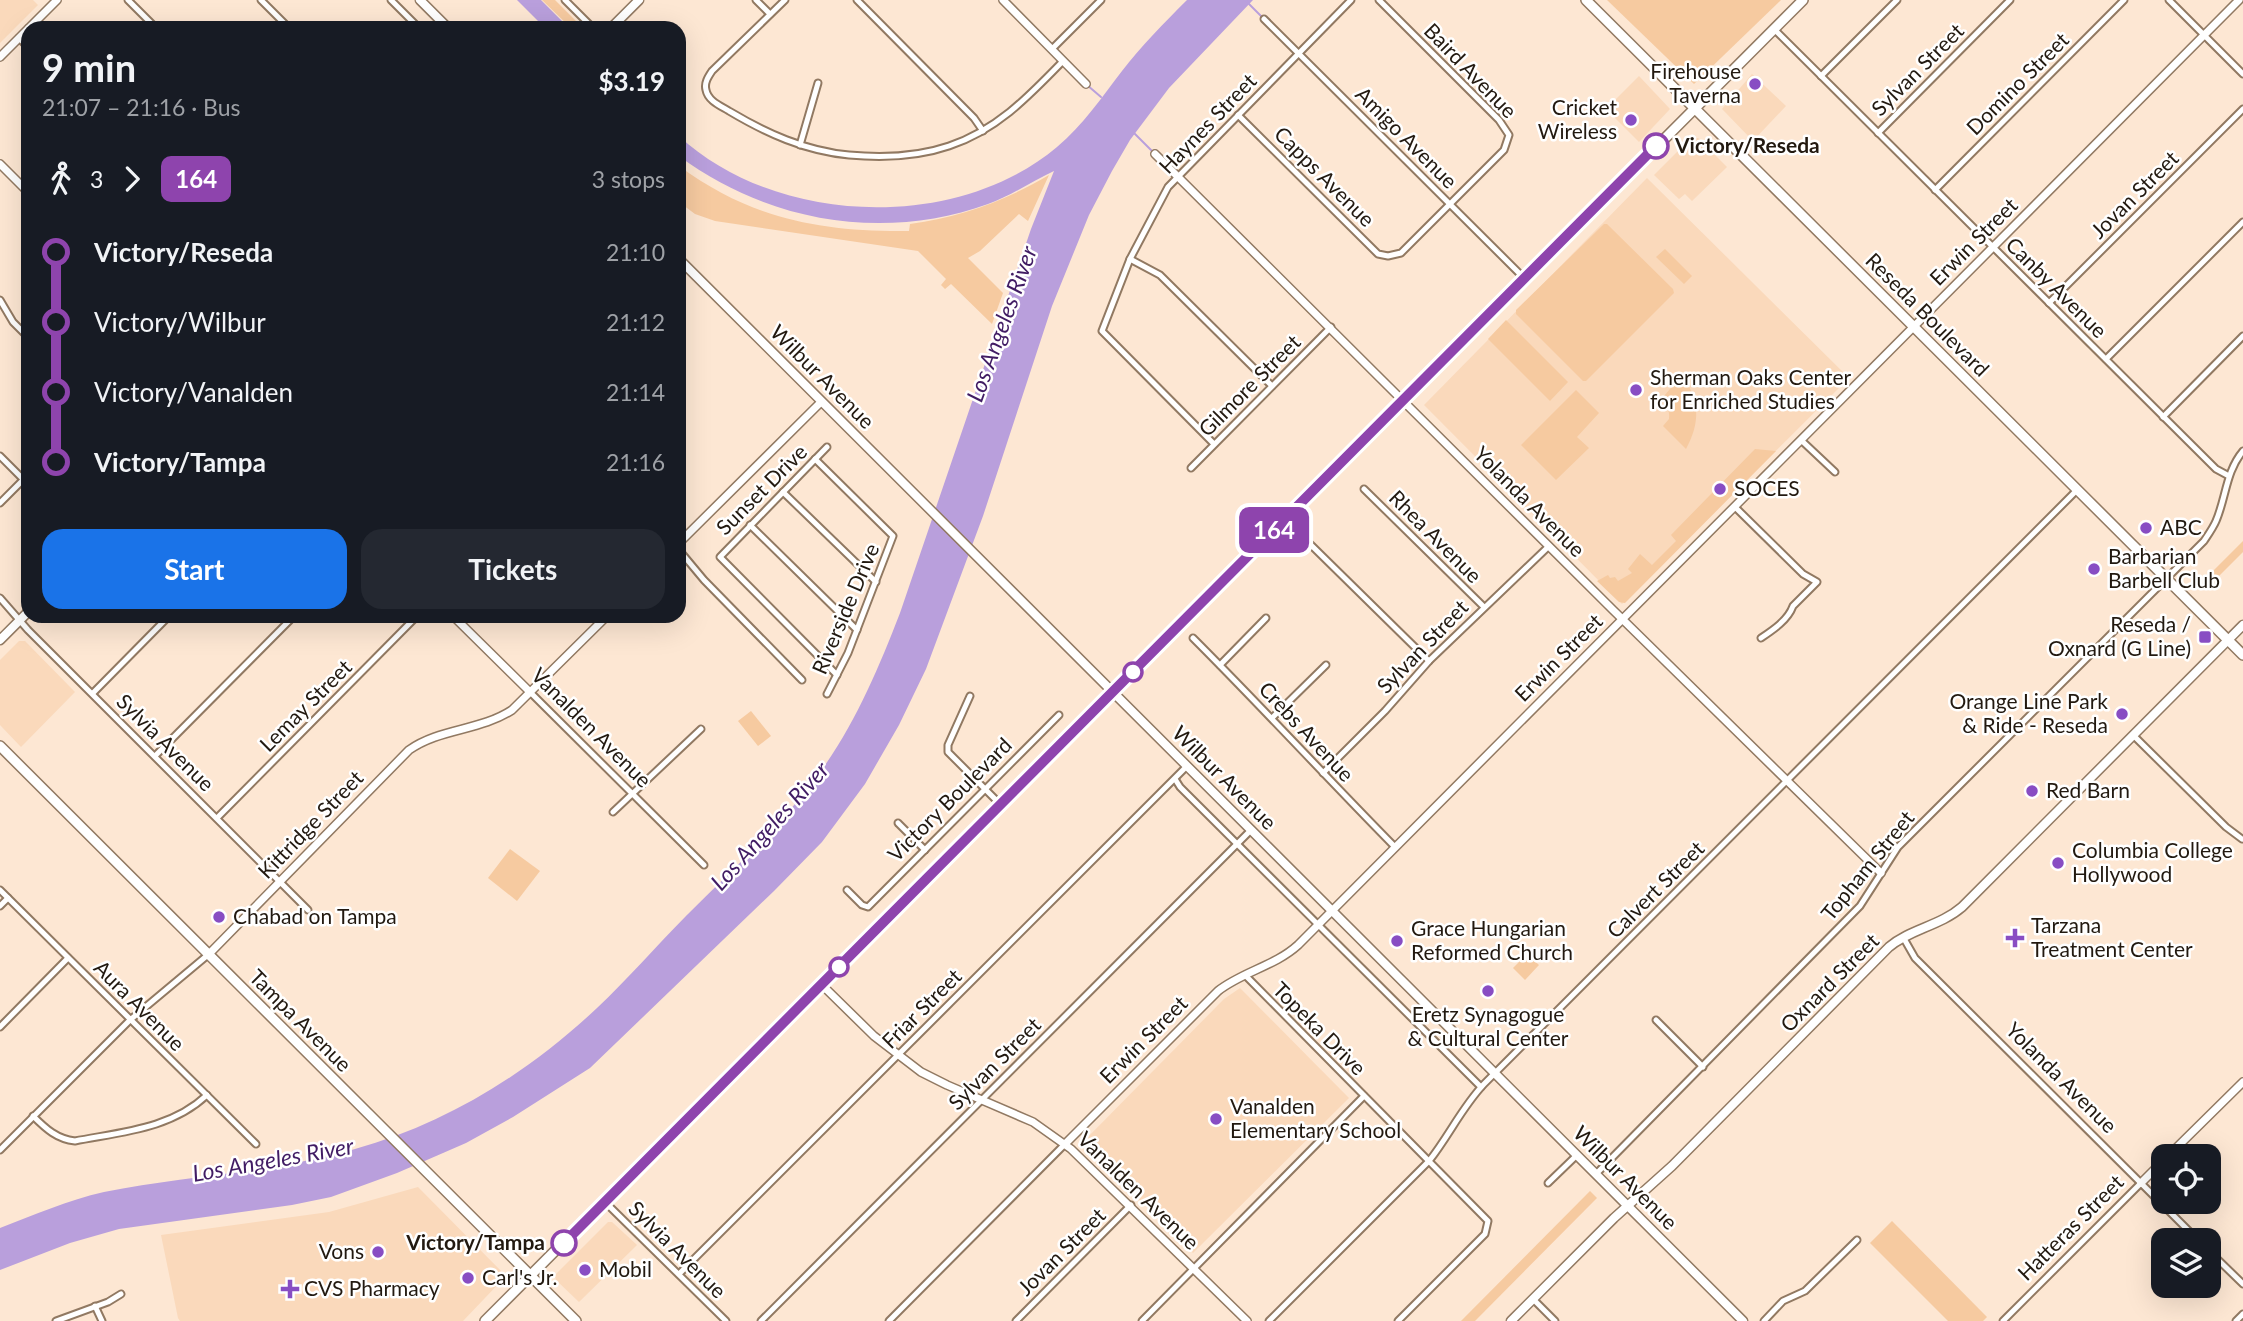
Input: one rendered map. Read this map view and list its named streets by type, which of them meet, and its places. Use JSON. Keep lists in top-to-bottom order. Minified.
{"streets":{"main road":["Reseda Boulevard","Wilbur Avenue","Victory Boulevard","Oxnard Street","Tampa Avenue"],"street":["Sylvan Street","Baird Avenue","Domino Street","Haynes Street","Amigo Avenue","Capps Avenue","Jovan Street","Erwin Street","Canby Avenue","Gilmore Street","Sunset Drive","Yolanda Avenue","Rhea Avenue","Riverside Drive","Lemay Street","Vanalden Avenue","Crebs Avenue","Sylvia Avenue","Kittridge Street","Topham Street","Calvert Street","Aura Avenue","Friar Street","Topeka Drive","Hatteras Street"]},"crossings":[["Sylvan Street","Canby Avenue"],["Sylvan Street","Wilbur Avenue"],["Sylvan Street","Yolanda Avenue"],["Sylvan Street","Rhea Avenue"],["Sylvan Street","Vanalden Avenue"],["Sylvan Street","Crebs Avenue"],["Baird Avenue","Amigo Avenue"],["Baird Avenue","Capps Avenue"],["Domino Street","Canby Avenue"],["Haynes Street","Amigo Avenue"],["Haynes Street","Capps Avenue"],["Haynes Street","Gilmore Street"],["Haynes Street","Yolanda Avenue"],["Amigo Avenue","Capps Avenue"],["Amigo Avenue","Victory Boulevard"],["Jovan Street","Canby Avenue"],["Jovan Street","Vanalden Avenue"],["Erwin Street","Canby Avenue"],["Erwin Street","Reseda Boulevard"],["Erwin Street","Wilbur Avenue"],["Erwin Street","Yolanda Avenue"],["Erwin Street","Vanalden Avenue"],["Erwin Street","Crebs Avenue"],["Erwin Street","Topeka Drive"],["Canby Avenue","Victory Boulevard"],["Canby Avenue","Topham Street"],["Reseda Boulevard","Victory Boulevard"],["Reseda Boulevard","Topham Street"],["Reseda Boulevard","Calvert Street"],["Reseda Boulevard","Oxnard Street"],["Wilbur Avenue","Victory Boulevard"],["Wilbur Avenue","Topham Street"],["Wilbur Avenue","Calvert Street"],["Wilbur Avenue","Oxnard Street"],["Wilbur Avenue","Friar Street"],["Gilmore Street","Yolanda Avenue"],["Sunset Drive","Riverside Drive"],["Yolanda Avenue","Victory Boulevard"],["Yolanda Avenue","Topham Street"],["Yolanda Avenue","Calvert Street"],["Yolanda Avenue","Oxnard Street"],["Yolanda Avenue","Hatteras Street"],["Lemay Street","Sylvia Avenue"],["Vanalden Avenue","Victory Boulevard"],["Vanalden Avenue","Kittridge Street"],["Vanalden Avenue","Friar Street"],["Sylvia Avenue","Victory Boulevard"],["Sylvia Avenue","Kittridge Street"],["Sylvia Avenue","Friar Street"],["Victory Boulevard","Tampa Avenue"],["Kittridge Street","Aura Avenue"],["Kittridge Street","Tampa Avenue"],["Calvert Street","Topeka Drive"]],"water":["Los Angeles River"],"places":{"other":["Firehouse Taverna","Cricket Wireless","Victory/Reseda","Sherman Oaks Center for Enriched Studies","SOCES","ABC","Barbarian Barbell Club","Orange Line Park & Ride - Reseda","Red Barn","Columbia College Hollywood","Chabad on Tampa","Grace Hungarian Reformed Church","Eretz Synagogue & Cultural Center","Vanalden Elementary School","Victory/Tampa","Vons","Mobil","Carl's Jr."],"transit":["Reseda / Oxnard (G Line)"],"health":["Tarzana Treatment Center","CVS Pharmacy"]},"lines":["bus line 164"],"page":{"on_map":"164","heading":["9 min","21:07 – 21:16 · Bus","$3.19"],"legs":["3","164","3 stops"],"list":[{"name":"Victory/Reseda","value":"21:10"},{"name":"Victory/Wilbur","value":"21:12"},{"name":"Victory/Vanalden","value":"21:14"},{"name":"Victory/Tampa","value":"21:16"}],"buttons":["Start","Tickets"]}}
